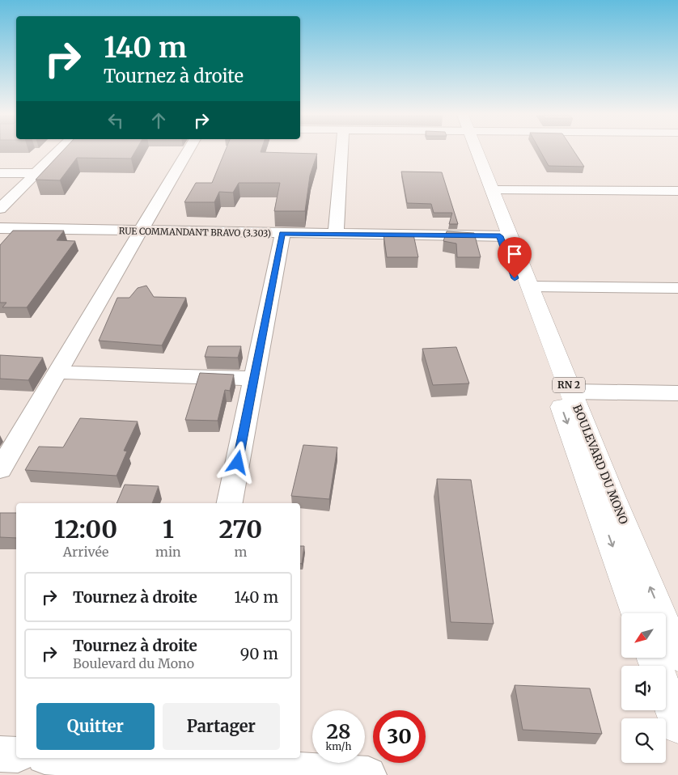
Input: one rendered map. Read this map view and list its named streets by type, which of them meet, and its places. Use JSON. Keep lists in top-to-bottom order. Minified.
{"streets":{"main road":["RN 2","BOULEVARD DU MONO"],"street":["RUE COMMANDANT BRAVO (3.303)"]},"crossings":[["RUE COMMANDANT BRAVO (3.303)","BOULEVARD DU MONO"]],"north":"bottom left","page":{"turn":["140 m","Tournez à droite"],"eta":["12:00","Arrivée","1","min","270","m"],"list":[{"name":"Tournez à droite","value":"140 m"},{"name":"Tournez à droite","note":"Boulevard du Mono","value":"90 m"}],"buttons":["Quitter","Partager"],"speed":"28 km/h","limit":"30"}}
